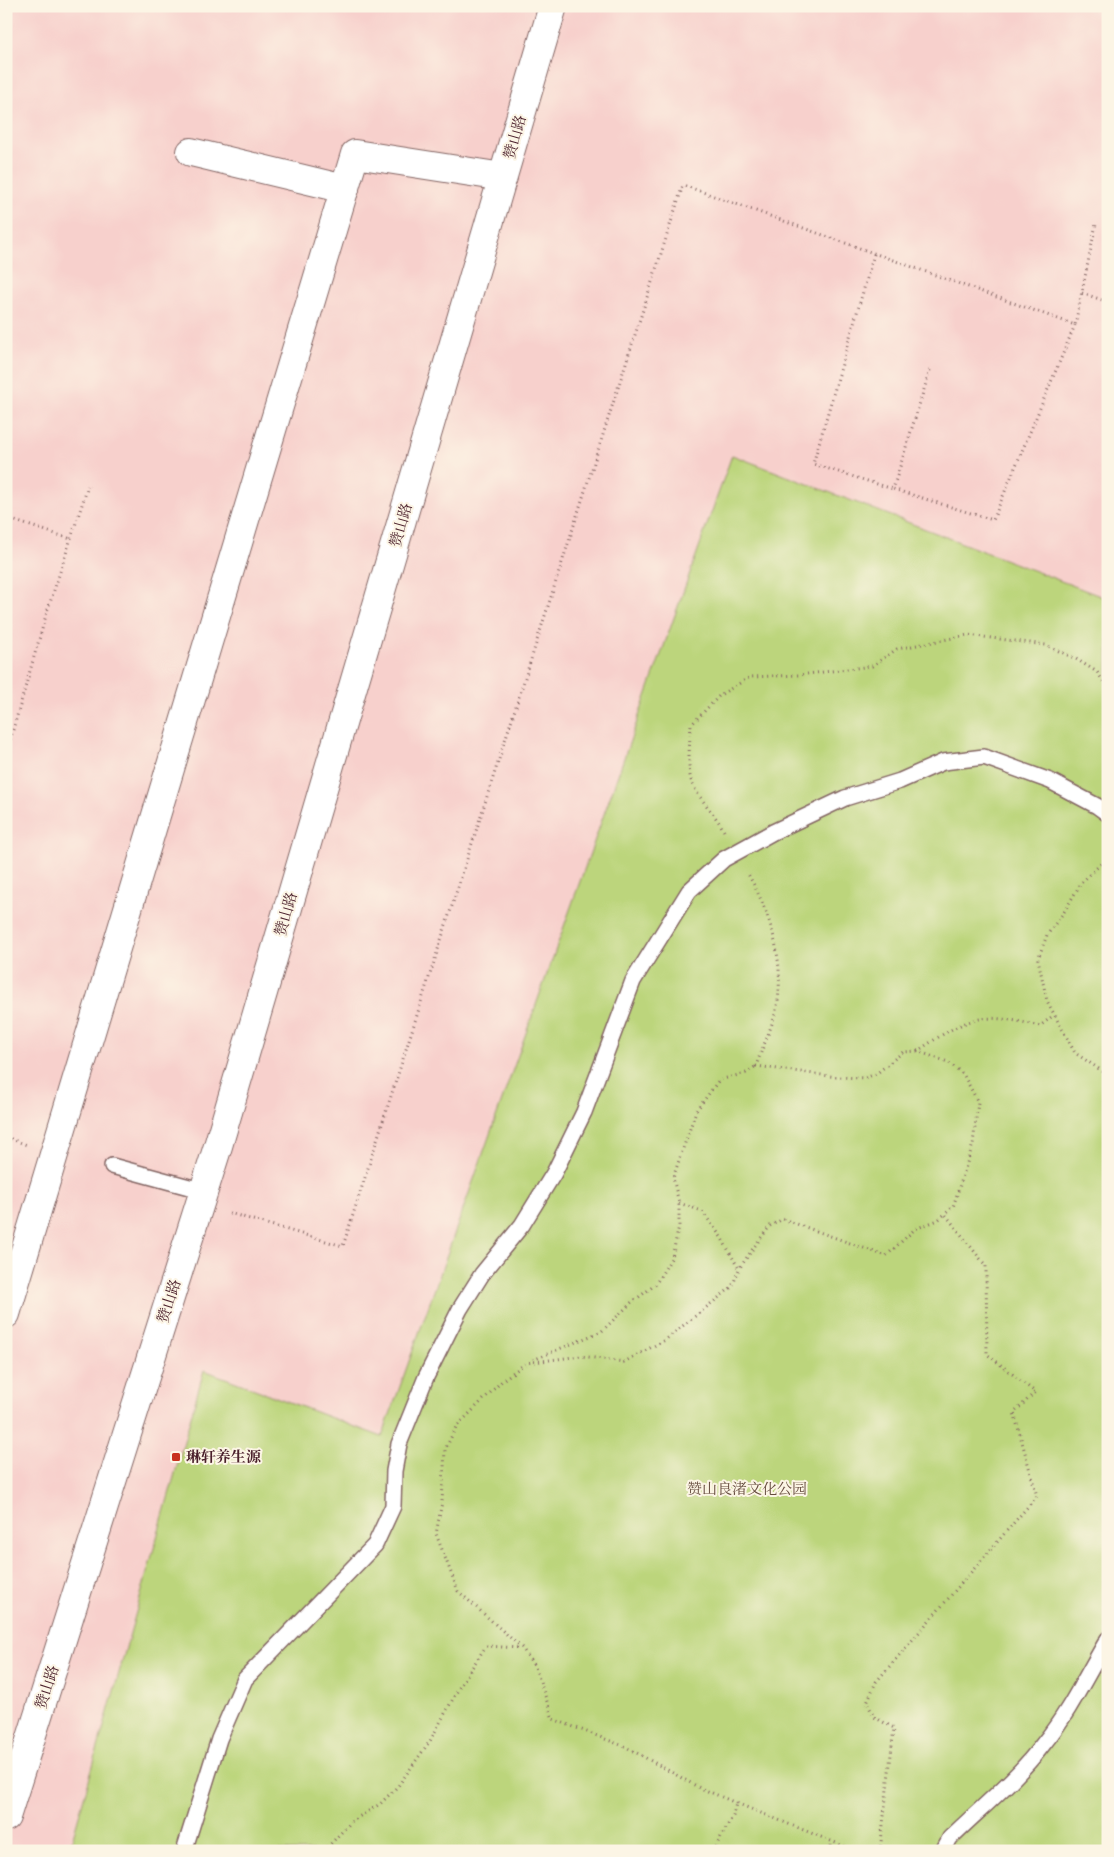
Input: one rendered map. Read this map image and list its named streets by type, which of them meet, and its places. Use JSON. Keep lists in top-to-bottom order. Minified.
{"streets":{"street":["赞山路"]},"parks":["赞山良渚文化公园"],"places":{"transit":["琳轩养生源"]}}
